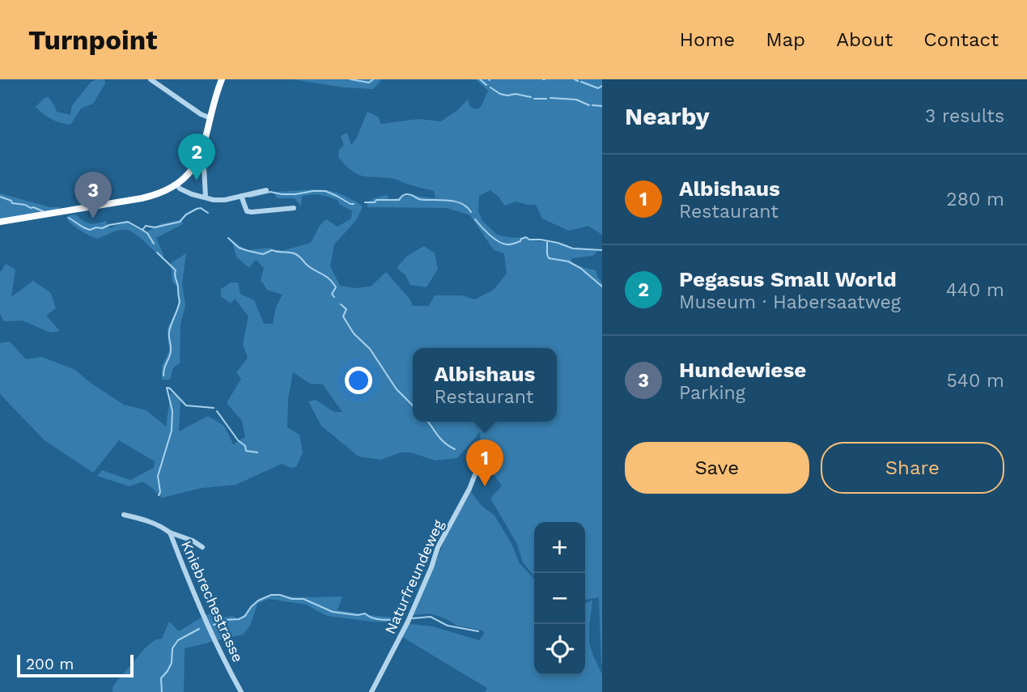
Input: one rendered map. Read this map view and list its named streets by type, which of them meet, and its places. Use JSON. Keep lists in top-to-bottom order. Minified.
{"streets":{"street":["Naturfreundeweg","Kniebrechestrasse"]},"scale_bar":"200 m","page":{"header":"Turnpoint","nav":["Home","Map","About","Contact"],"heading":["Nearby","3 results"],"pins":["2","3","1"],"list":[{"mark":"1","name":"Albishaus","note":"Restaurant","value":"280 m"},{"mark":"2","name":"Pegasus Small World","note":"Museum · Habersaatweg","value":"440 m"},{"mark":"3","name":"Hundewiese","note":"Parking","value":"540 m"}],"popup":["Albishaus","Restaurant"],"buttons":["Save","Share"],"map_buttons":["+","−"],"scale":"200 m"}}
